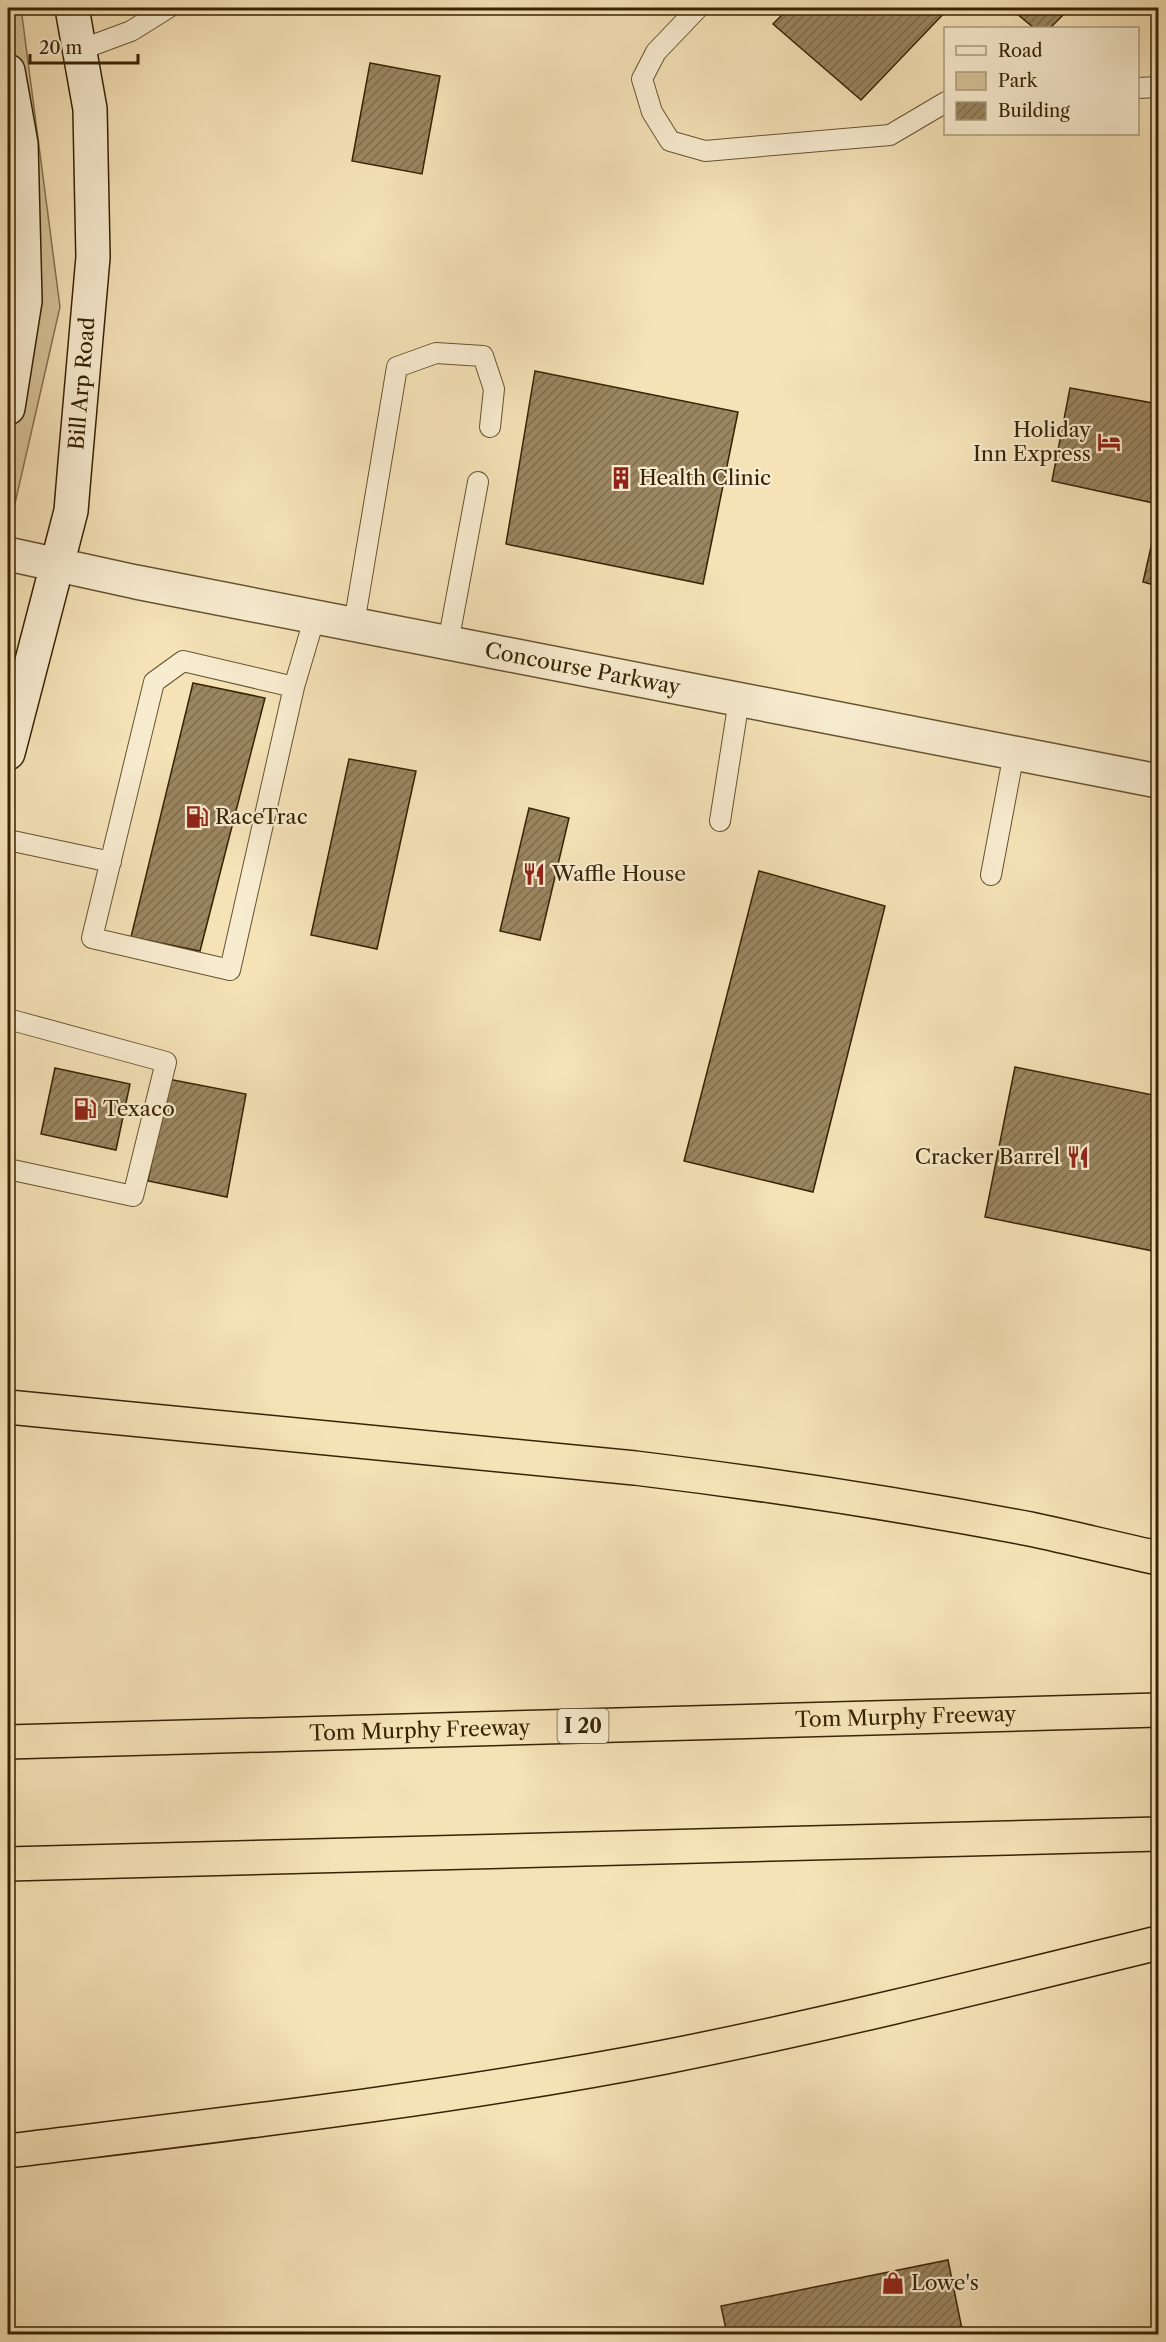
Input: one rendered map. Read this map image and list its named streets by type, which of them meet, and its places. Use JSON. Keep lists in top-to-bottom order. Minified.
{"streets":{"highway":["Tom Murphy Freeway","I 20"],"street":["Bill Arp Road","Concourse Parkway"]},"crossings":[["Bill Arp Road","Concourse Parkway"]],"places":{"hotel":["Holiday Inn Express"],"building":["Health Clinic"],"fuel station":["RaceTrac","Texaco"],"restaurant":["Waffle House","Cracker Barrel"],"shop":["Lowe's"]},"legend":["Road","Park","Building"],"scale_bar":"20 m"}
